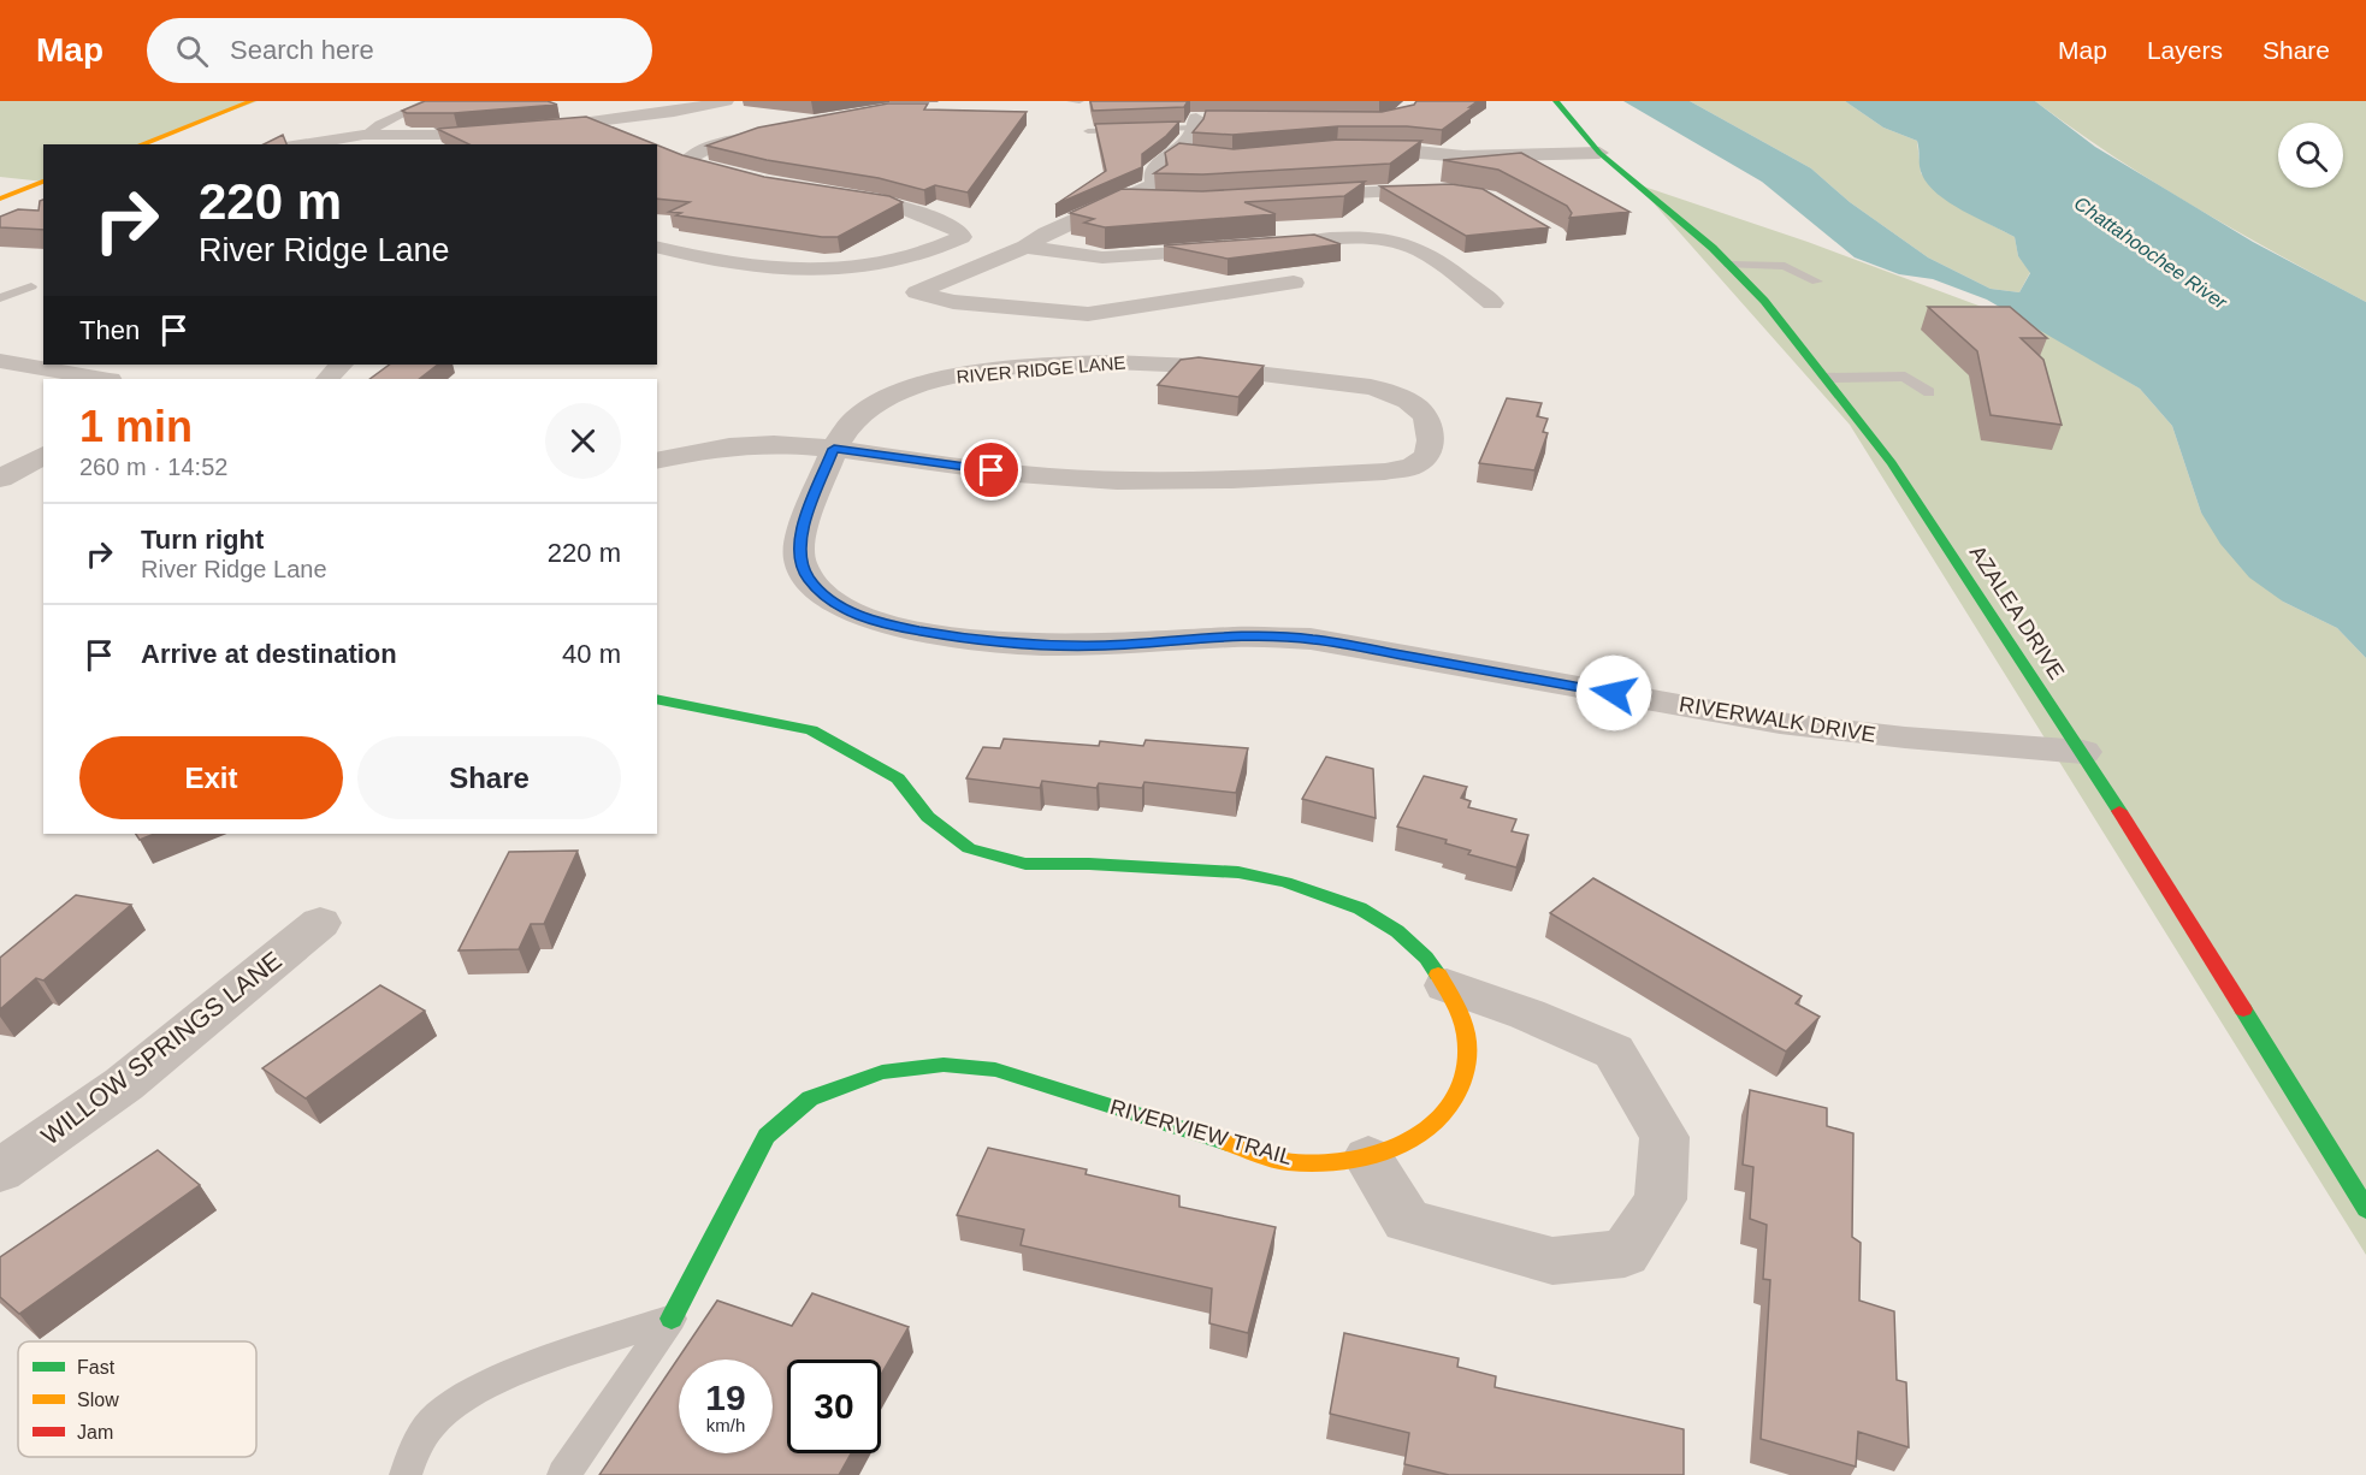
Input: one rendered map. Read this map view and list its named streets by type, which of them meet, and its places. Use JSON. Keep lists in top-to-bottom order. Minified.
{"streets":{"street":["RIVER RIDGE LANE","AZALEA DRIVE","RIVERWALK DRIVE","WILLOW SPRINGS LANE","RIVERVIEW TRAIL"]},"crossings":[["RIVER RIDGE LANE","RIVERWALK DRIVE"],["AZALEA DRIVE","RIVERWALK DRIVE"]],"water":["Chattahoochee River"],"legend":["Fast","Slow","Jam"],"page":{"header":"Map","search":"Search here","nav":["Map","Layers","Share"],"turn":["220 m","River Ridge Lane"],"then":"Then","heading":["1 min","260 m · 14:52"],"list":[{"name":"Turn right","note":"River Ridge Lane","value":"220 m"},{"name":"Arrive at destination","value":"40 m"}],"buttons":["Exit","Share"],"speed":"19 km/h","limit":"30"}}
